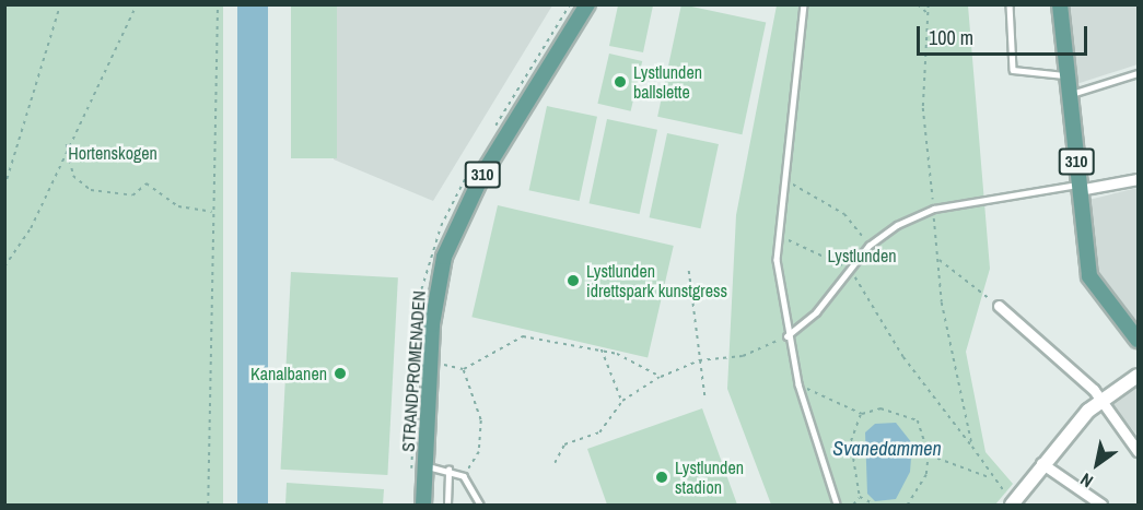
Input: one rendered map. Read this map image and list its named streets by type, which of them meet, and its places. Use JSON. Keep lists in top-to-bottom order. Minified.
{"streets":{"main road":["310","STRANDPROMENADEN"]},"water":["Svanedammen"],"parks":["Hortenskogen","Lystlunden"],"places":["Lystlunden ballslette","Lystlunden idrettspark kunstgress","Kanalbanen","Lystlunden stadion"],"scale_bar":"100 m","north":"bottom left"}
